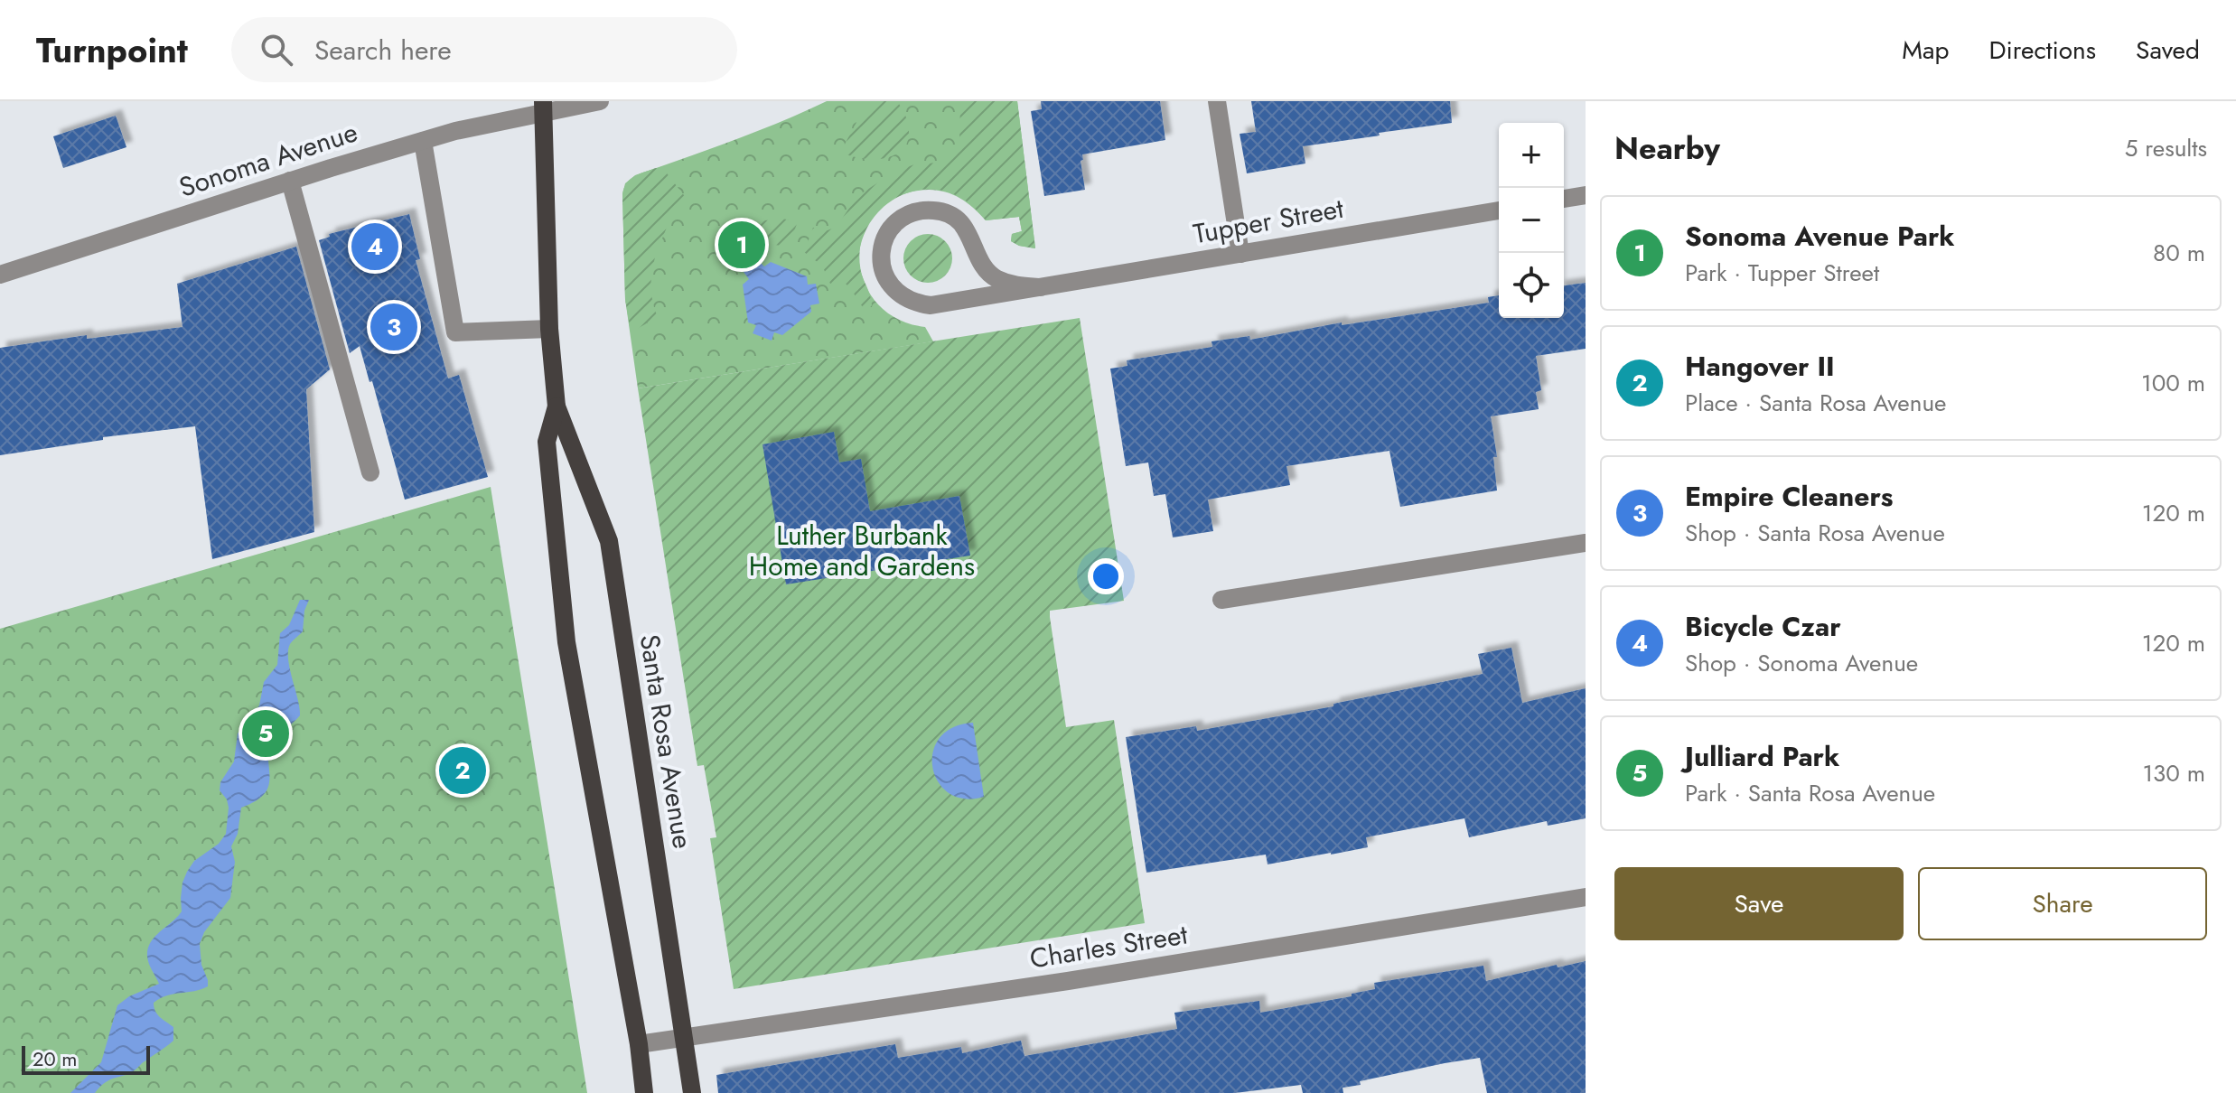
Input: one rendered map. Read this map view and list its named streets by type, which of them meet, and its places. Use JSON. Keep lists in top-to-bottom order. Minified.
{"streets":{"main road":["Santa Rosa Avenue"],"street":["Sonoma Avenue","Tupper Street","Charles Street"]},"crossings":[["Sonoma Avenue","Santa Rosa Avenue"],["Santa Rosa Avenue","Charles Street"]],"parks":["Luther Burbank Home and Gardens"],"scale_bar":"20 m","page":{"header":"Turnpoint","search":"Search here","nav":["Map","Directions","Saved"],"heading":["Nearby","5 results"],"map_buttons":["+","−"],"list":[{"mark":"1","name":"Sonoma Avenue Park","note":"Park · Tupper Street","value":"80 m"},{"mark":"2","name":"Hangover II","note":"Place · Santa Rosa Avenue","value":"100 m"},{"mark":"3","name":"Empire Cleaners","note":"Shop · Santa Rosa Avenue","value":"120 m"},{"mark":"4","name":"Bicycle Czar","note":"Shop · Sonoma Avenue","value":"120 m"},{"mark":"5","name":"Julliard Park","note":"Park · Santa Rosa Avenue","value":"130 m"}],"pins":["1","4","3","5","2"],"buttons":["Save","Share"],"scale":"20 m"}}
